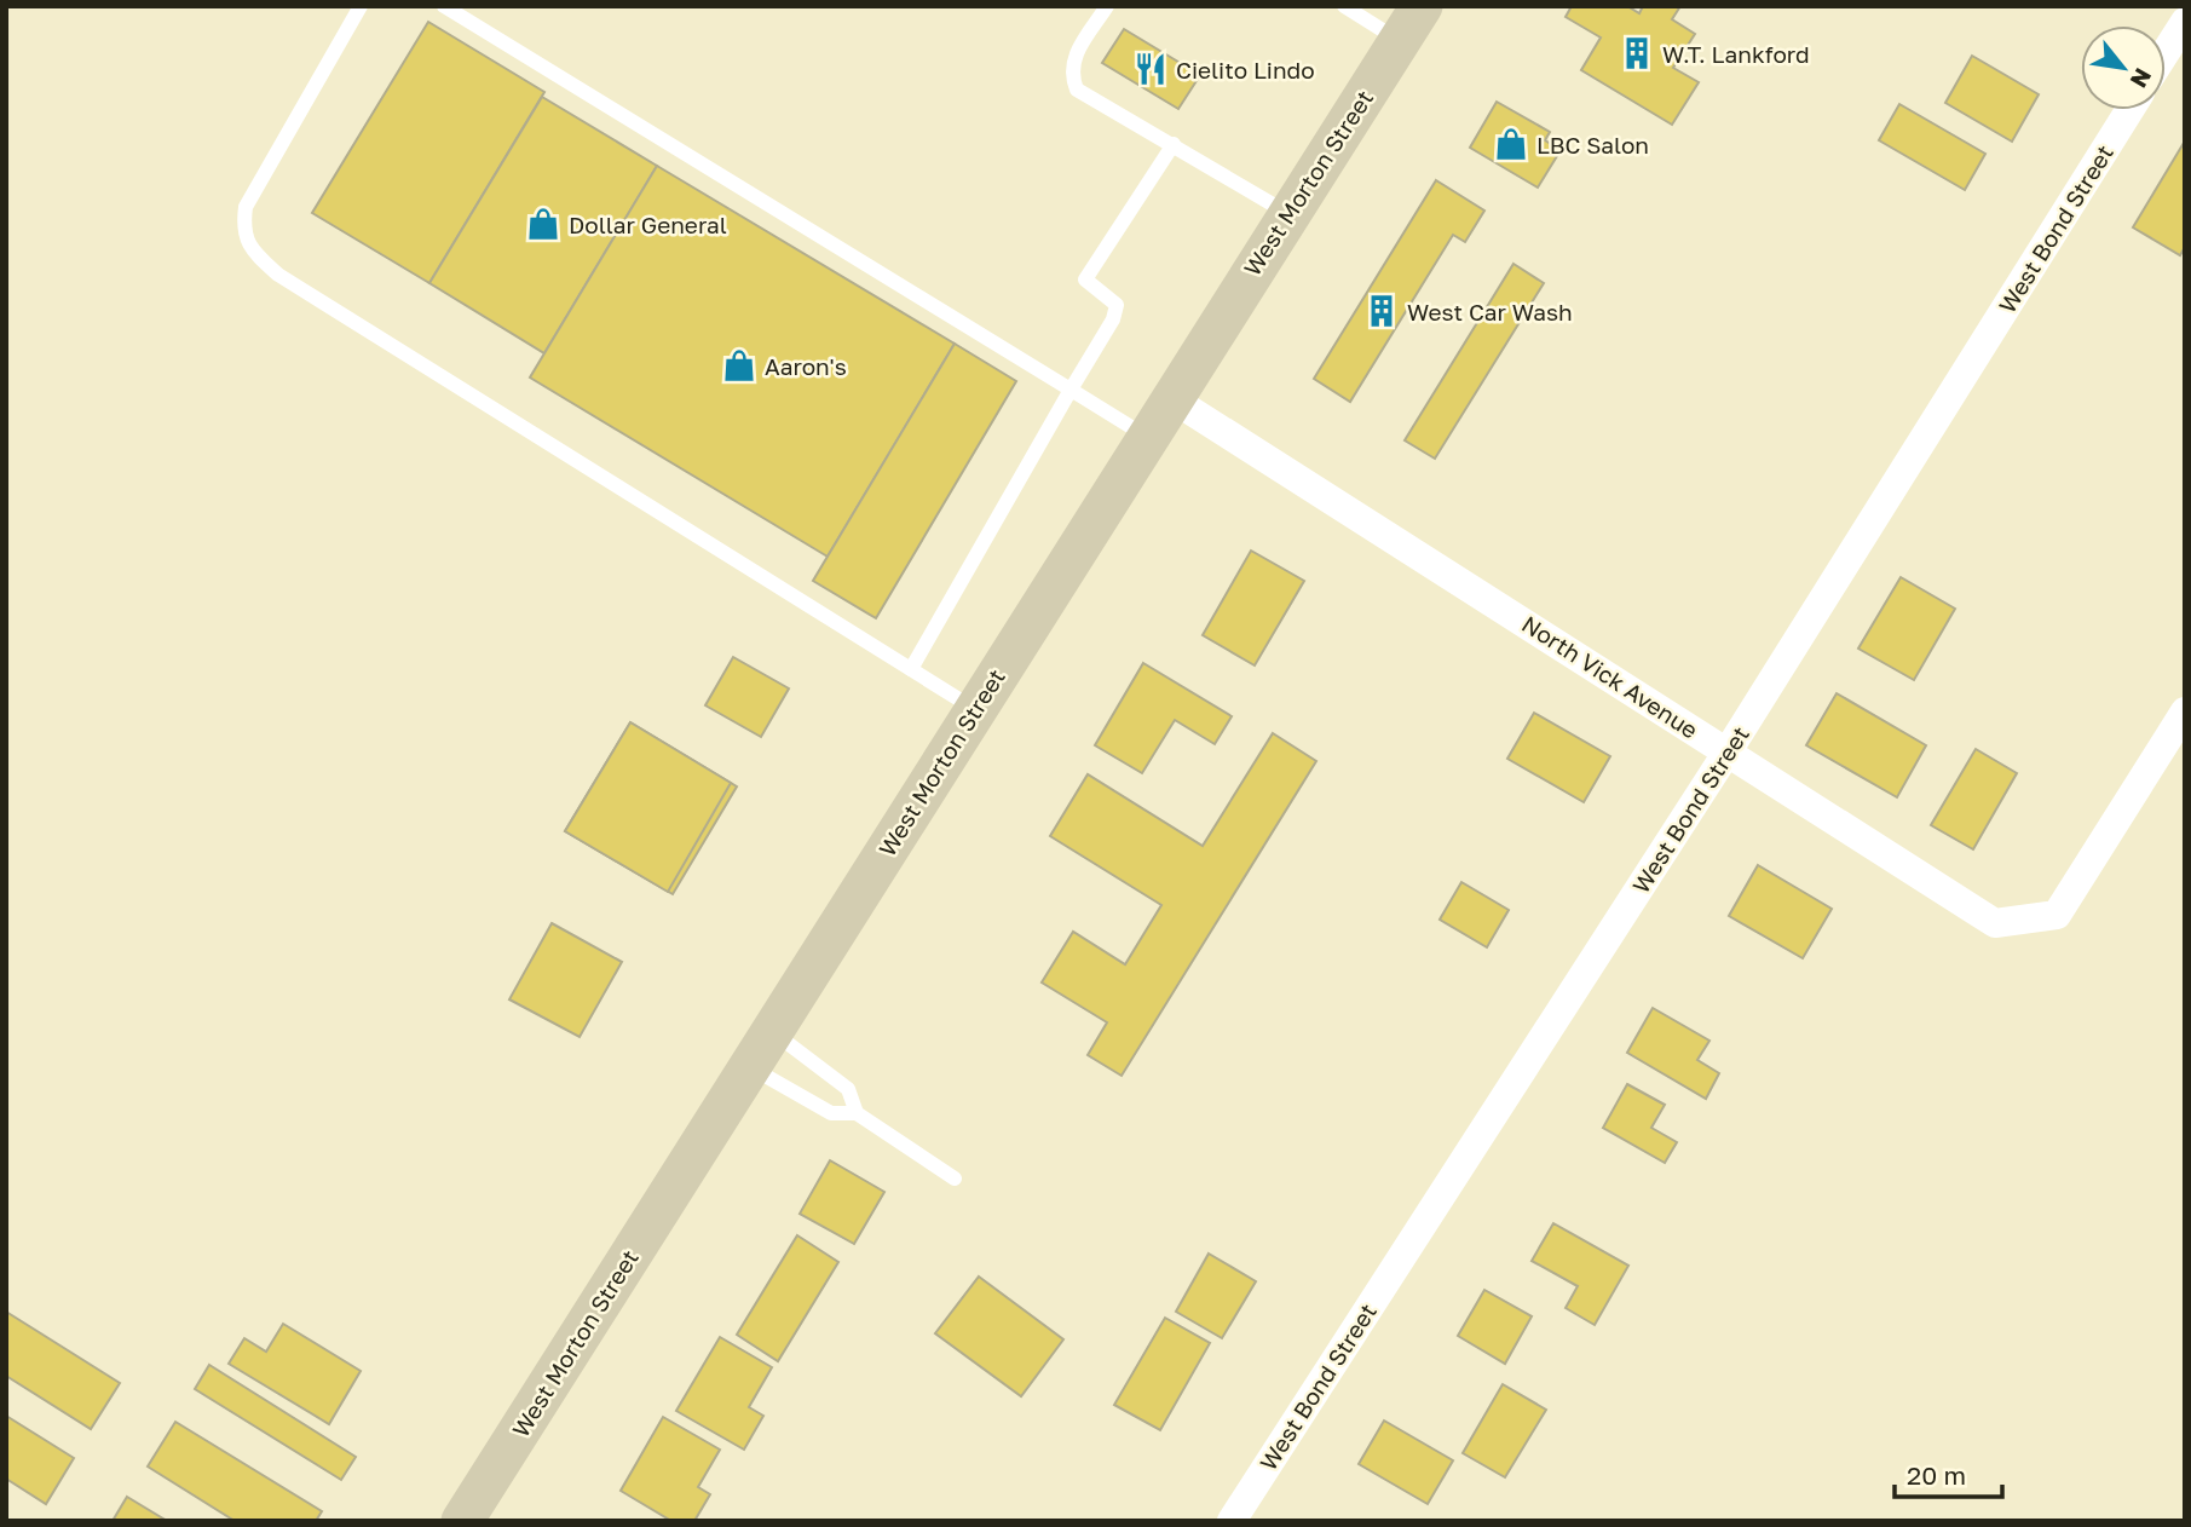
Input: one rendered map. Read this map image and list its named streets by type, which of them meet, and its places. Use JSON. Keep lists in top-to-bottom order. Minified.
{"streets":{"main road":["West Morton Street"],"street":["West Bond Street","North Vick Avenue"]},"crossings":[["West Morton Street","North Vick Avenue"],["West Bond Street","North Vick Avenue"]],"places":{"building":["W.T. Lankford","West Car Wash"],"restaurant":["Cielito Lindo"],"shop":["LBC Salon","Dollar General","Aaron's"]},"scale_bar":"20 m","north":"bottom right"}
